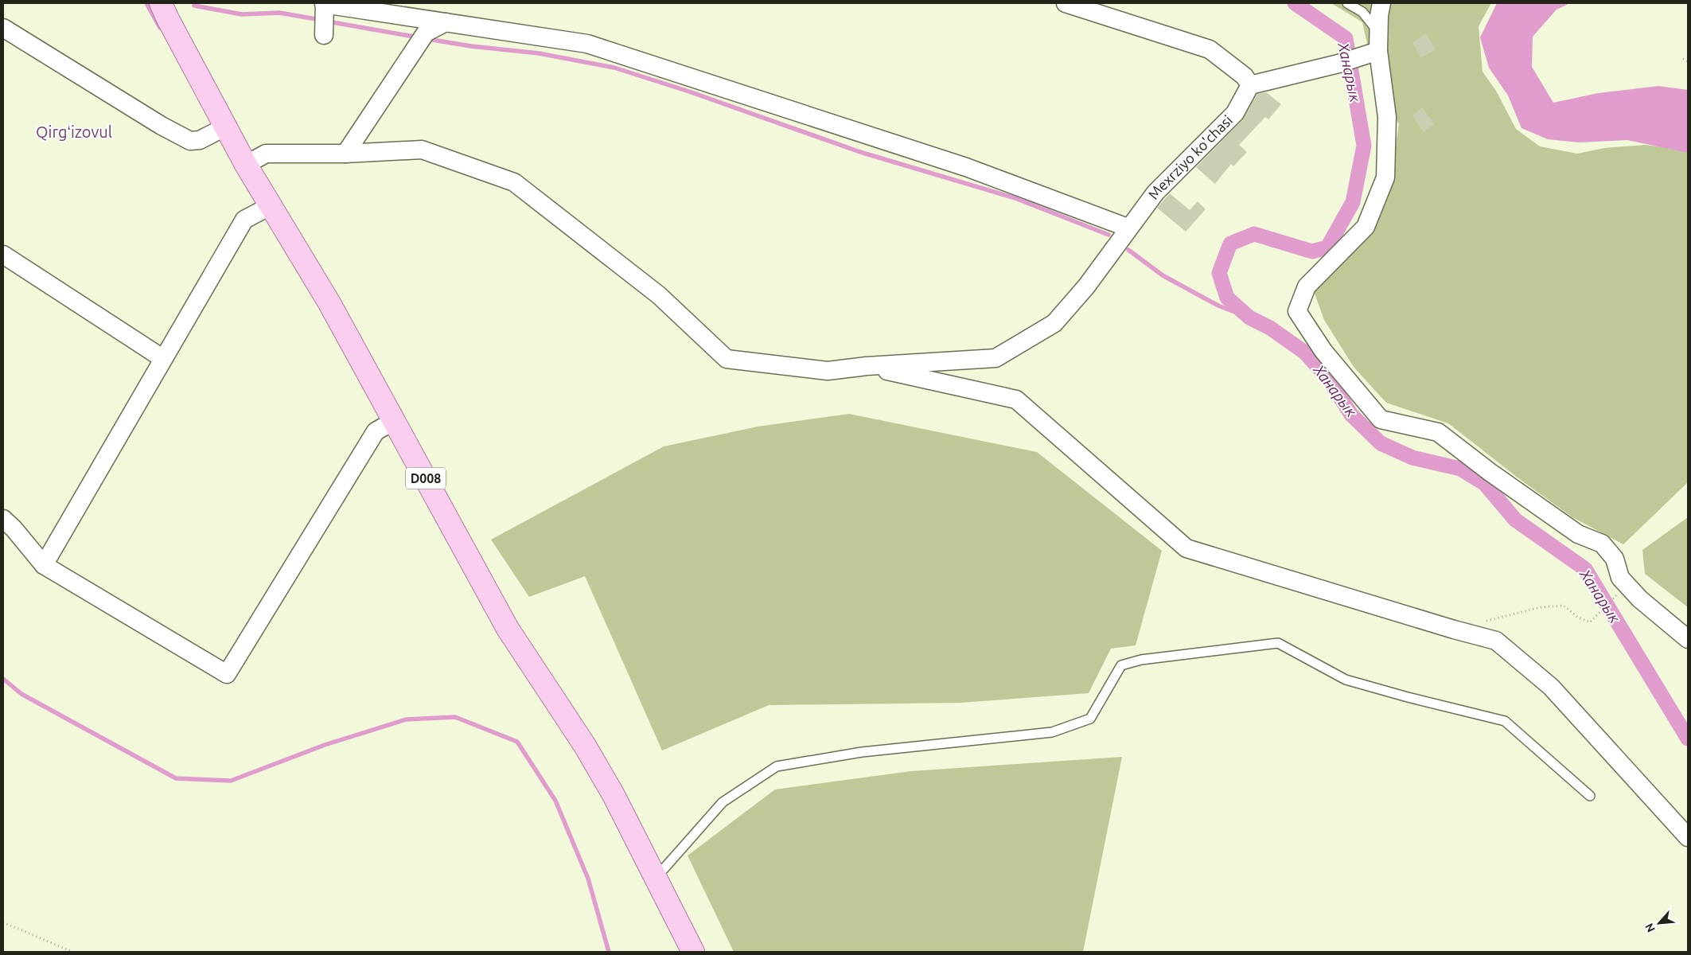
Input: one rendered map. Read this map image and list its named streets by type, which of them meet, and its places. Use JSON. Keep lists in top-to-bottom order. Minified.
{"streets":{"main road":["D008"],"street":["Mexrziyo ko'chasi"]},"crossings":[["Mexrziyo ko'chasi","D008"]],"districts":["Qirgʻizovul"],"water":["Ханарык"],"north":"bottom left"}
